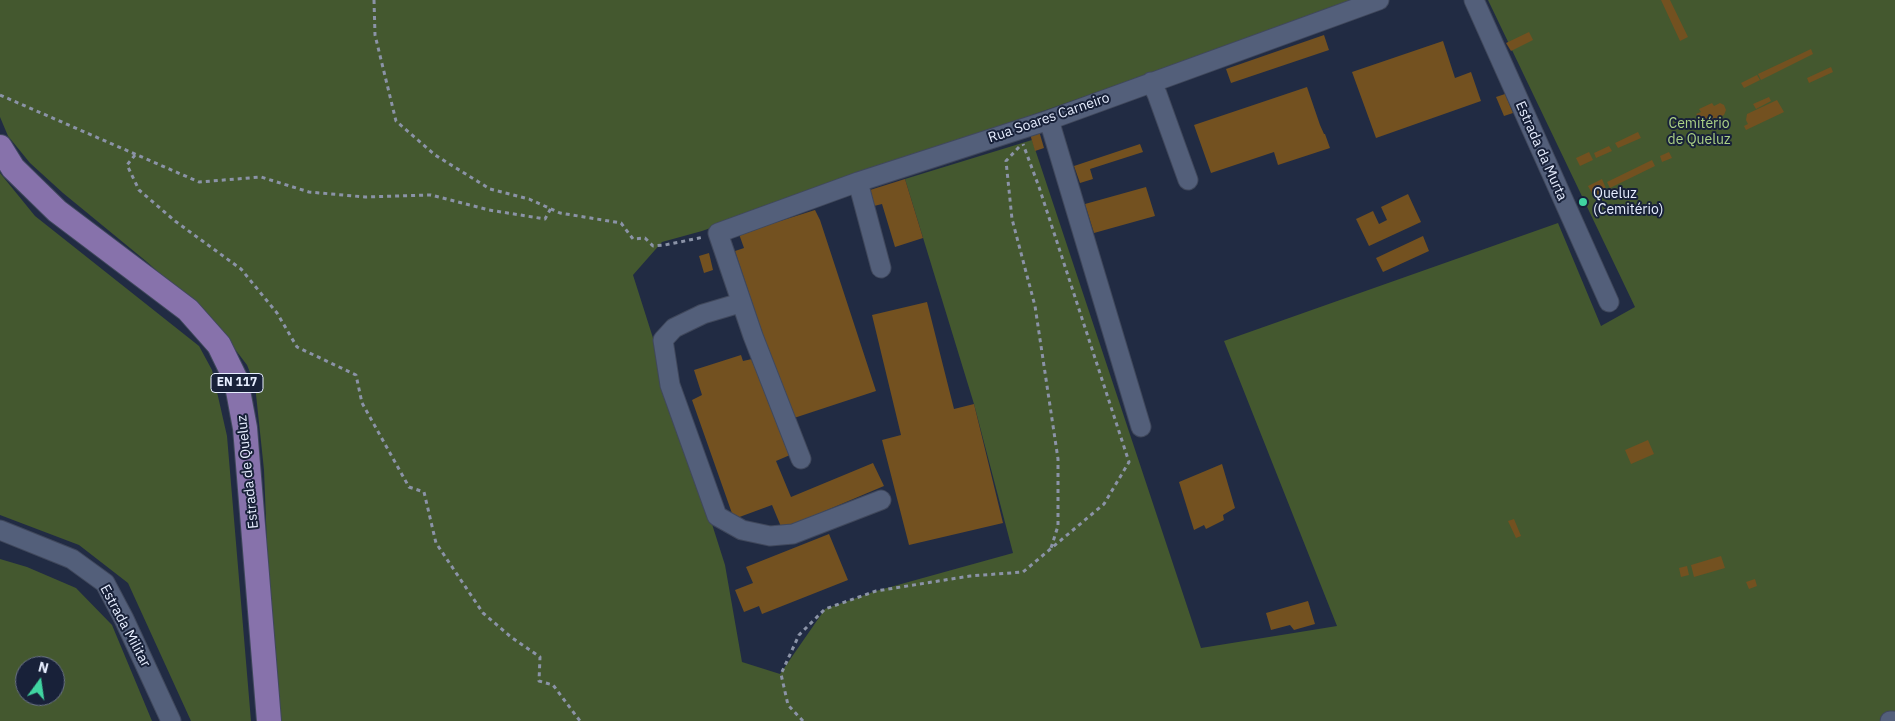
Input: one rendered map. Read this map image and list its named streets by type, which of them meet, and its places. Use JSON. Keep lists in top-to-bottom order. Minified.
{"streets":{"main road":["EN 117","Estrada de Queluz"],"street":["Rua Soares Carneiro","Estrada da Murta","Estrada Militar"]},"parks":["Cemitério de Queluz"],"places":["Queluz (Cemitério)"],"north":"top"}
